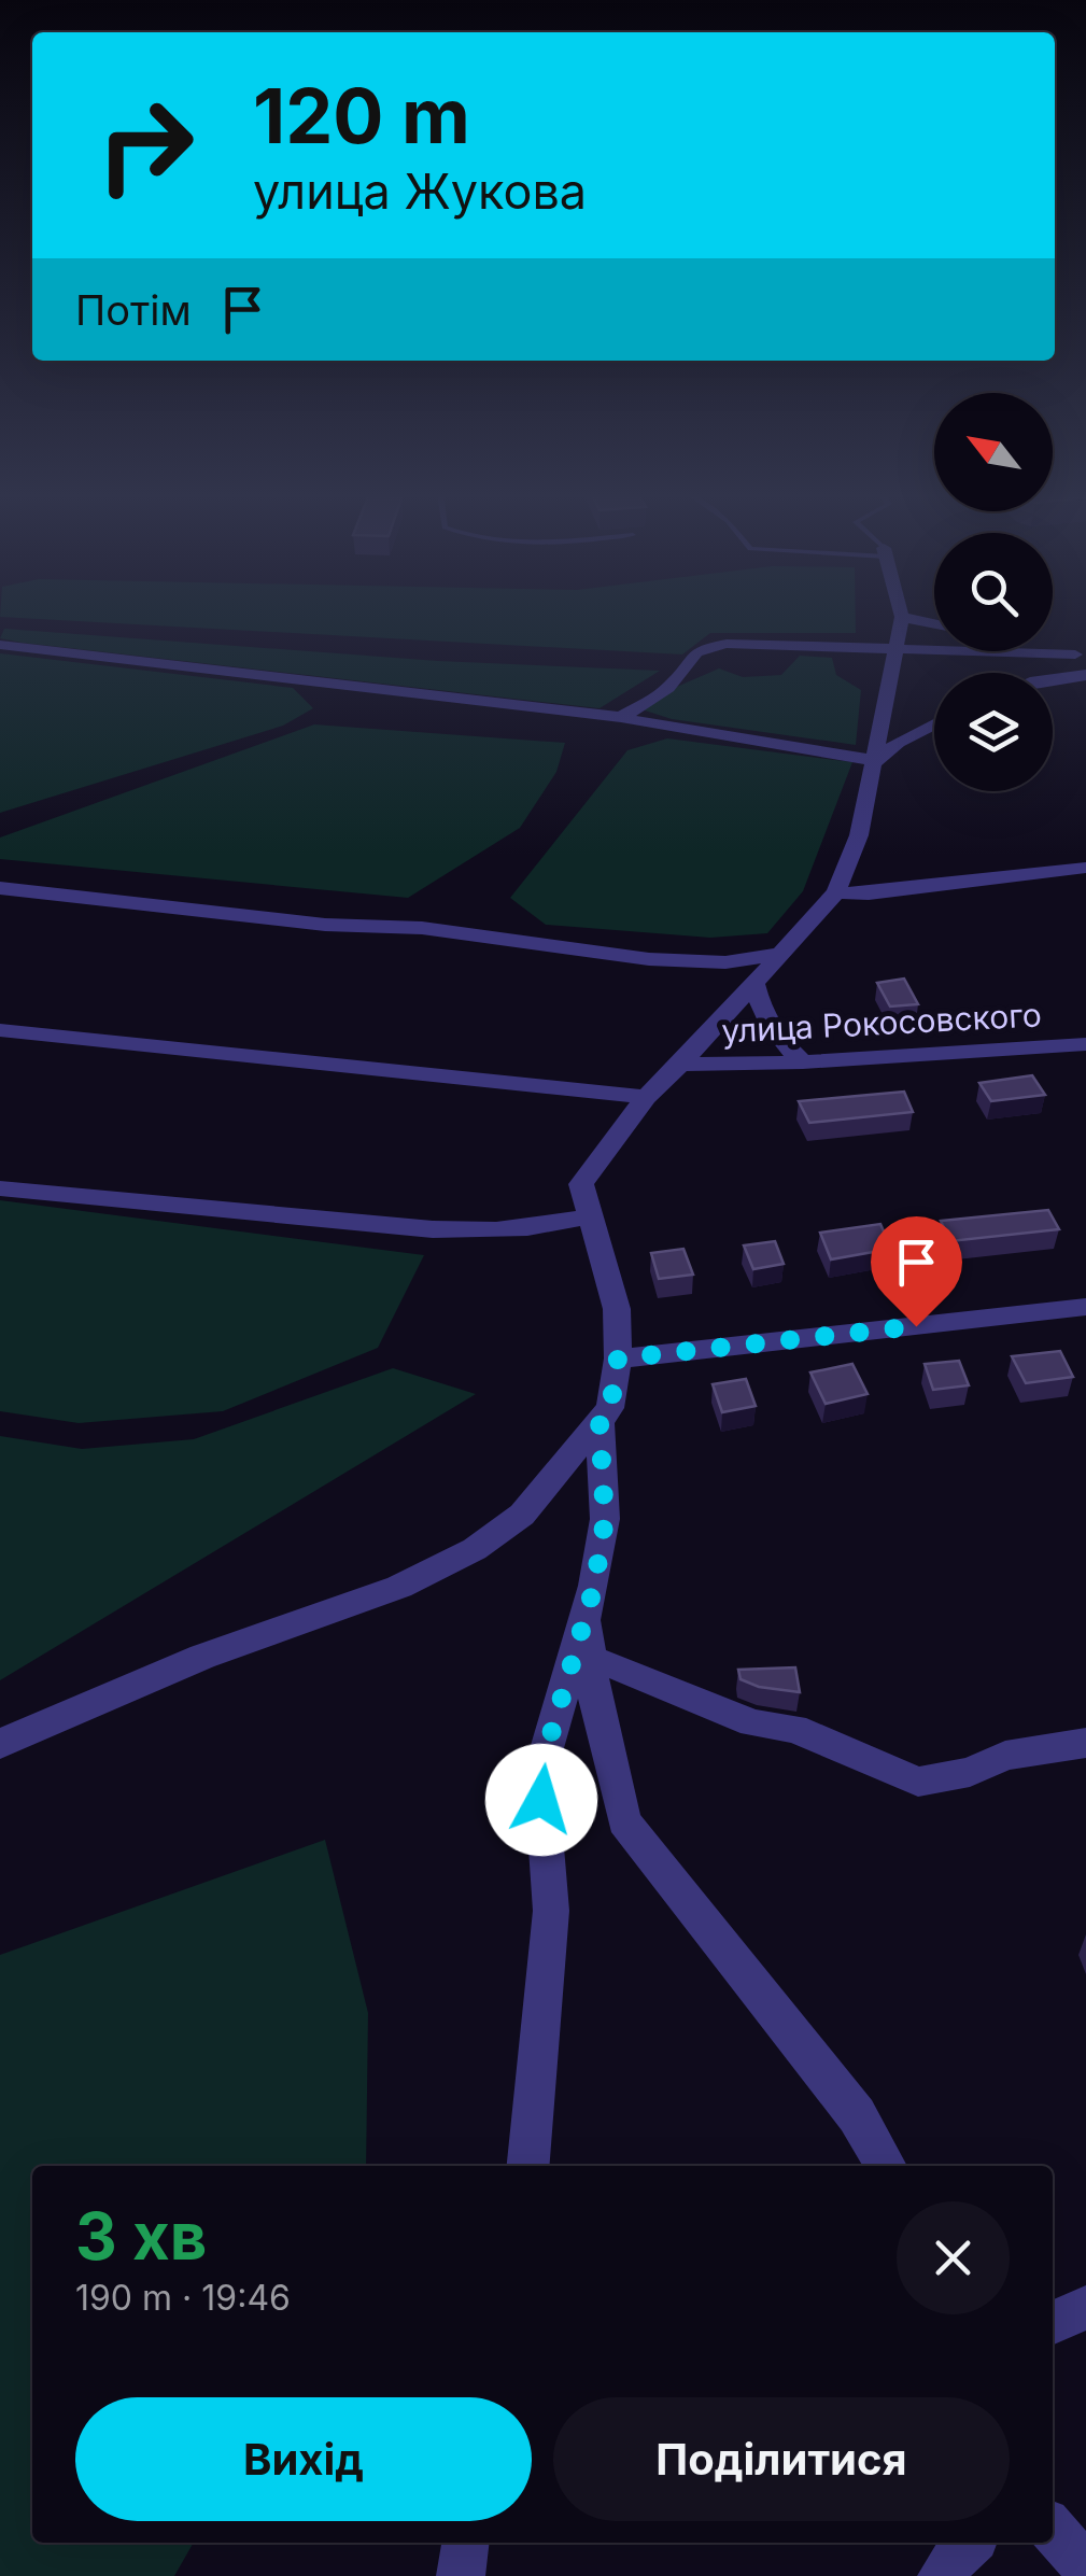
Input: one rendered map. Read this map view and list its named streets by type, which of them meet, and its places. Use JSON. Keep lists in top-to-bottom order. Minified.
{"streets":{"street":["улица Рокосовского"]},"north":"top left","page":{"turn":["120 m","улица Жукова"],"then":"Потім","heading":["3 хв","190 m · 19:46"],"buttons":["Вихід","Поділитися"]}}
